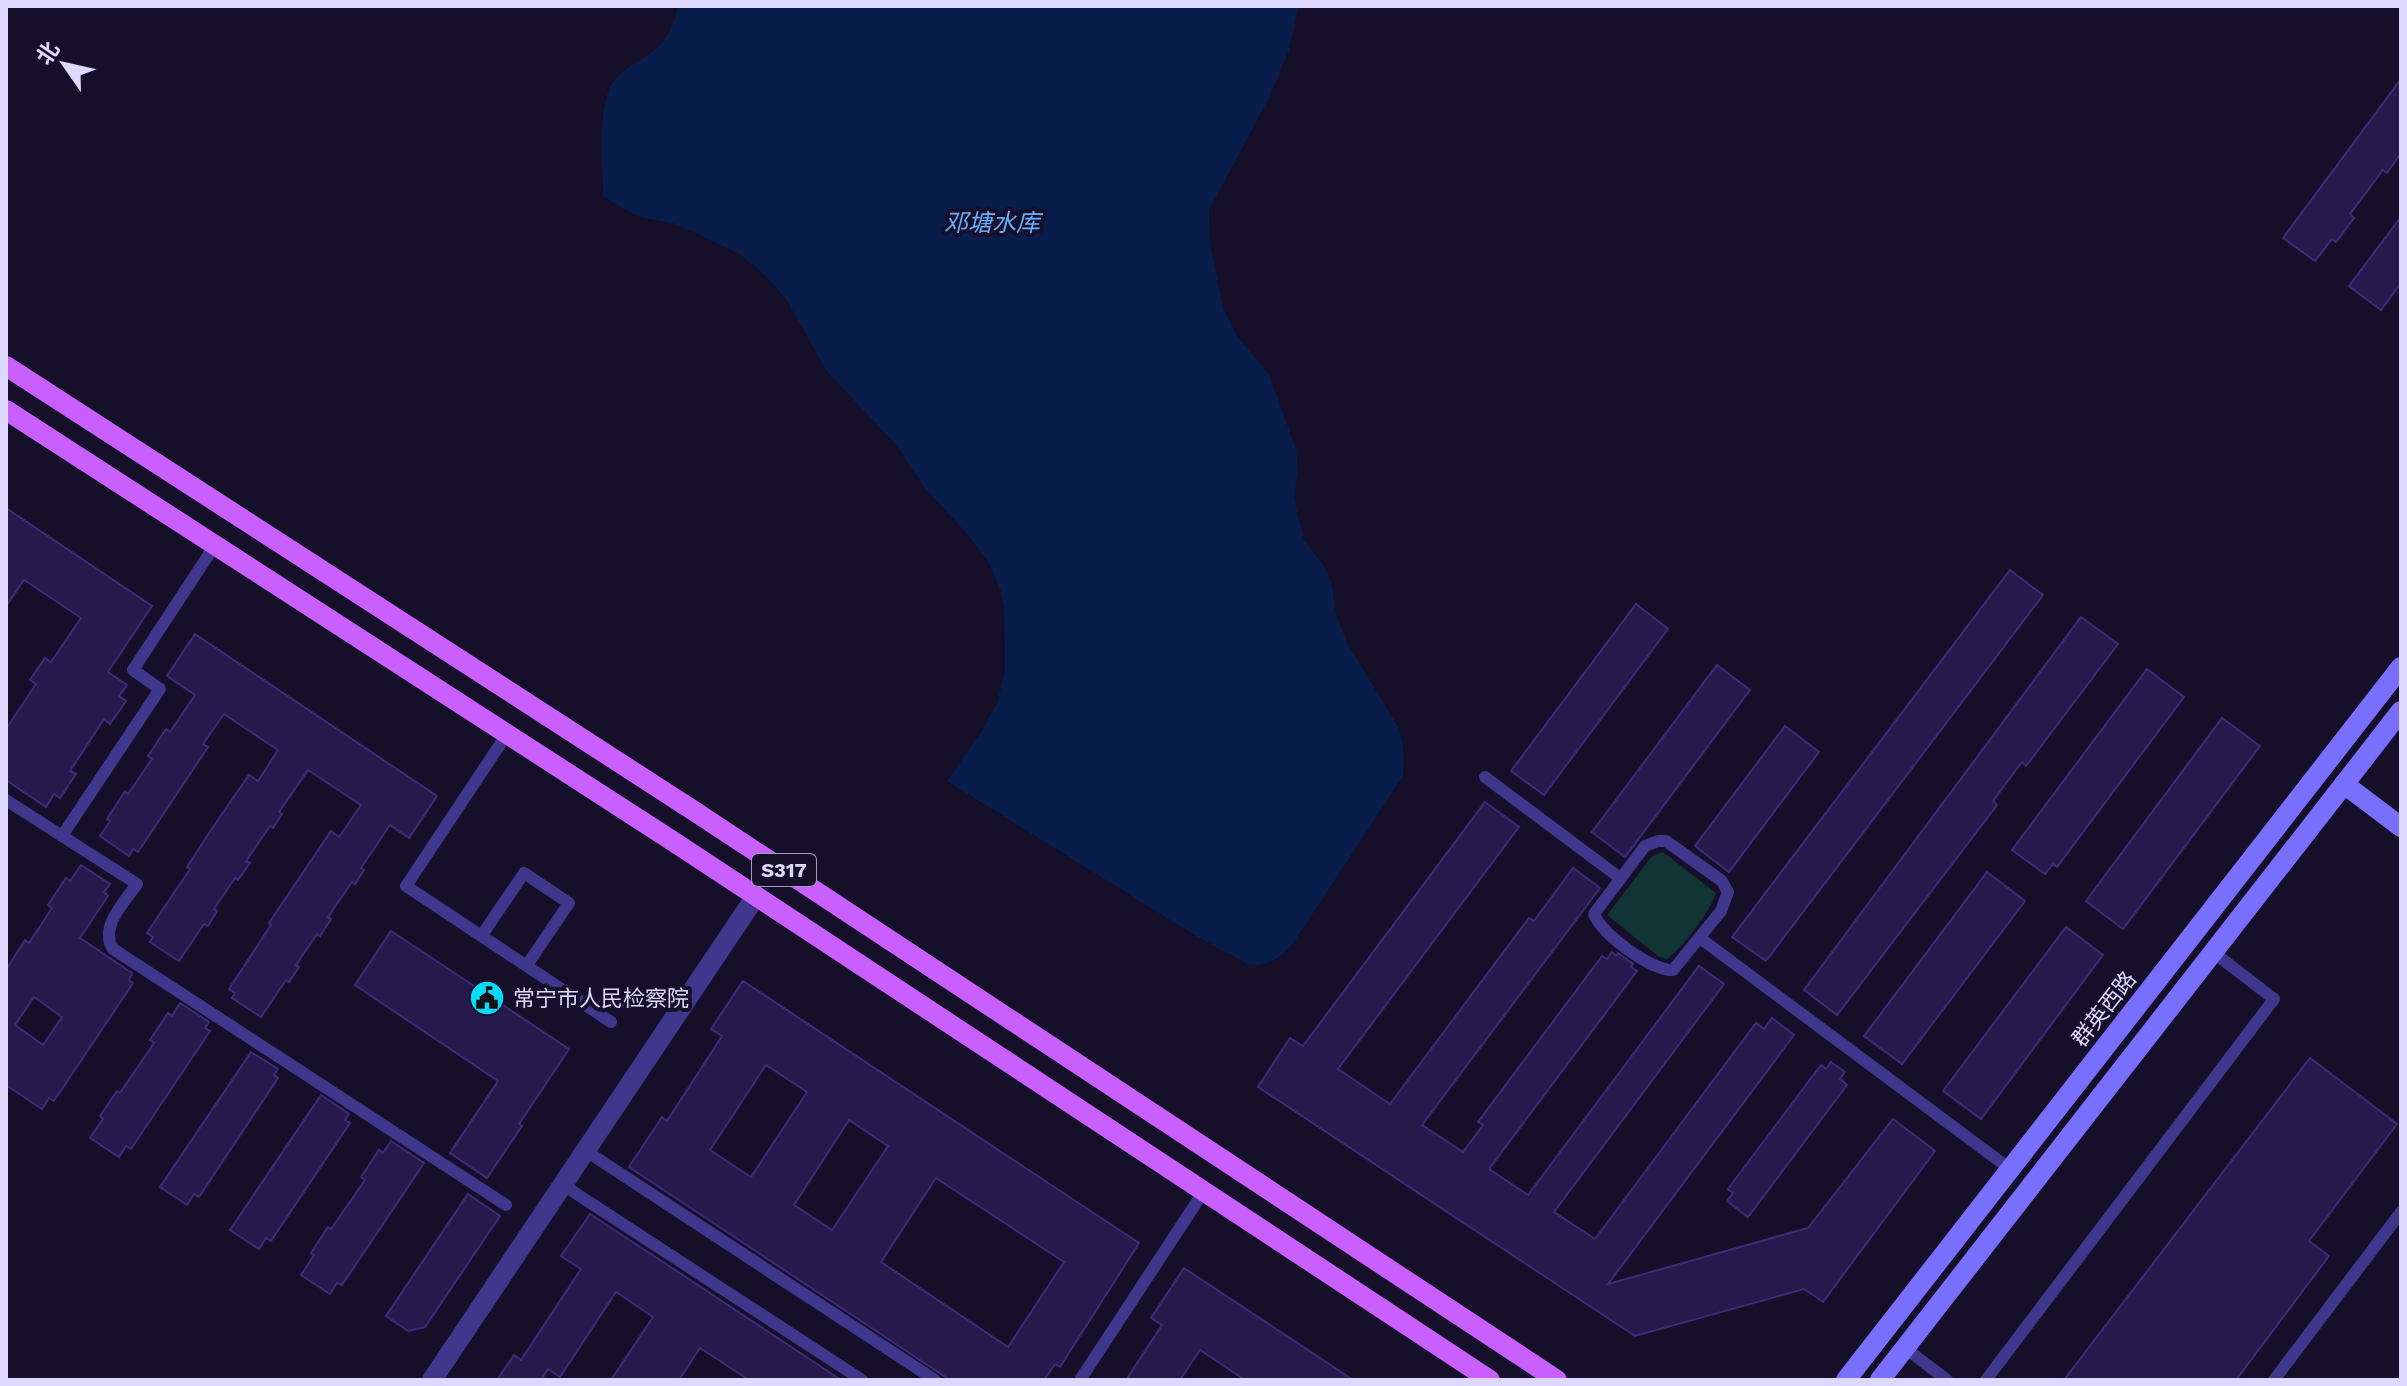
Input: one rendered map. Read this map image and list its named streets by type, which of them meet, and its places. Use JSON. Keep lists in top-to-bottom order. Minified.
{"streets":{"main road":["S317","群英西路"]},"water":["邓塘水库"],"places":{"public building":["常宁市人民检察院"]},"north":"top left"}
